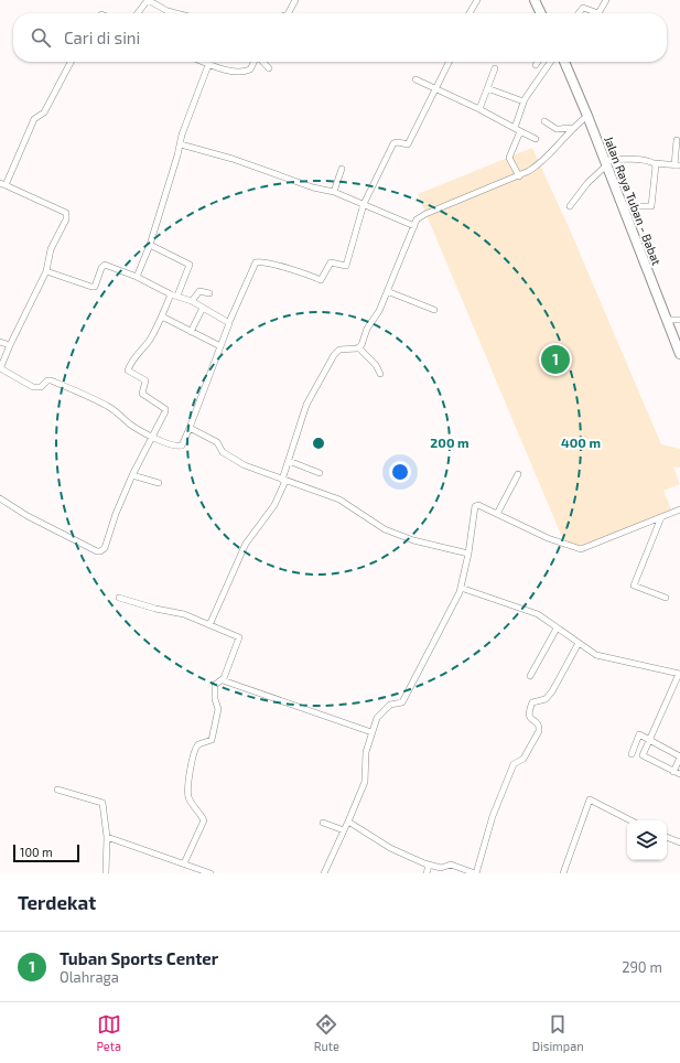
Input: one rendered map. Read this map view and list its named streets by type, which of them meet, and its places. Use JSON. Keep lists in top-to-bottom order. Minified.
{"streets":{"highway":["Jalan Raya Tuban - Babat"]},"scale_bar":"100 m","page":{"search":"Cari di sini","pins":"1","scale":"100 m","heading":"Terdekat","list":[{"mark":"1","name":"Tuban Sports Center","note":"Olahraga","value":"290 m"}],"nav":["Peta","Rute","Disimpan"]},"rings":["200 m","400 m"]}
